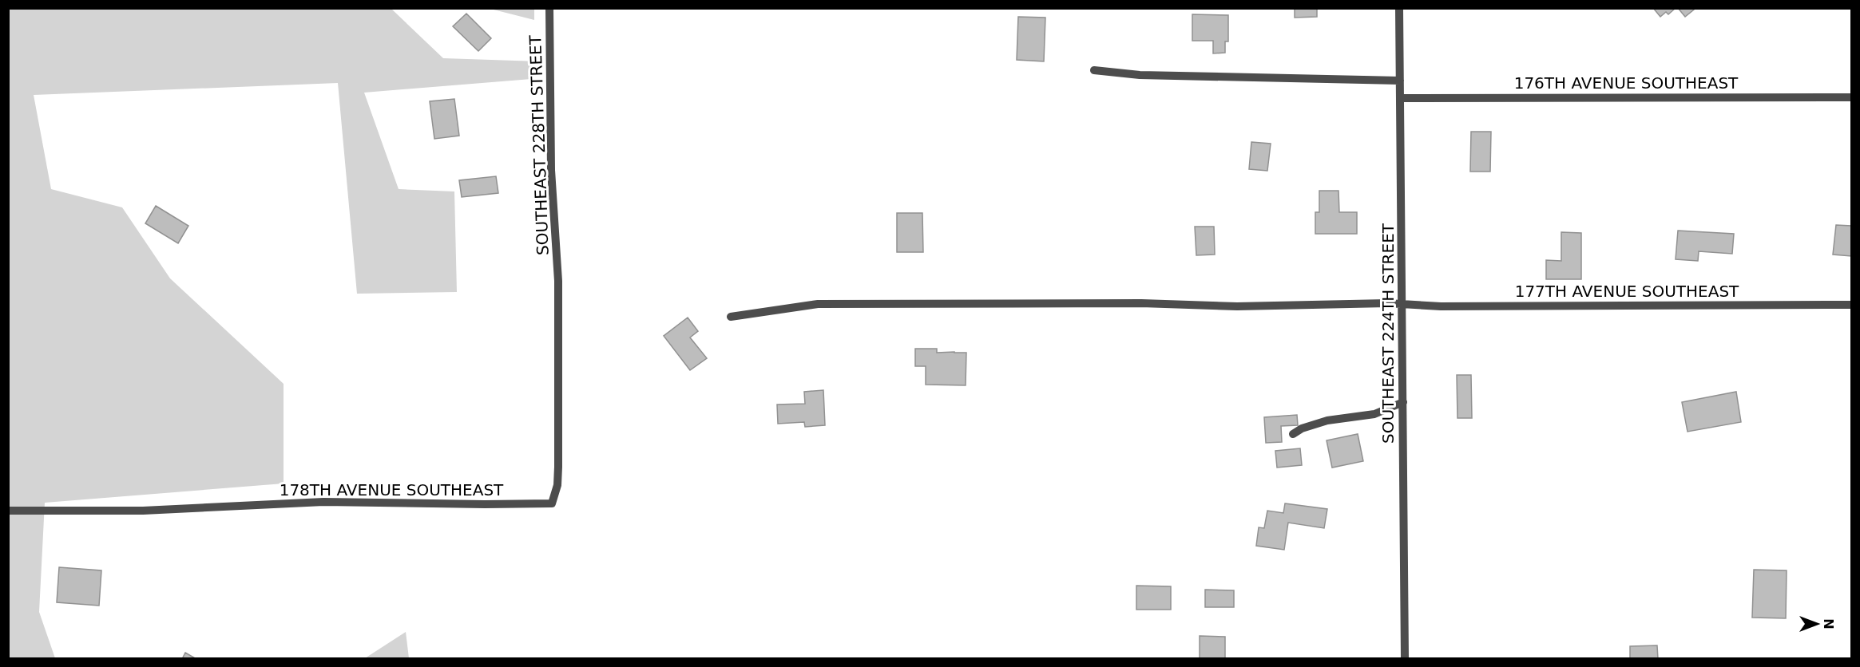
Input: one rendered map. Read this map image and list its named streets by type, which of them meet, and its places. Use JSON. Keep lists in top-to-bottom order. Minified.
{"streets":{"street":["176TH AVENUE SOUTHEAST","SOUTHEAST 228TH STREET","177TH AVENUE SOUTHEAST","SOUTHEAST 224TH STREET","178TH AVENUE SOUTHEAST"]},"crossings":[["176TH AVENUE SOUTHEAST","SOUTHEAST 224TH STREET"],["SOUTHEAST 228TH STREET","178TH AVENUE SOUTHEAST"],["177TH AVENUE SOUTHEAST","SOUTHEAST 224TH STREET"]],"north":"right"}
